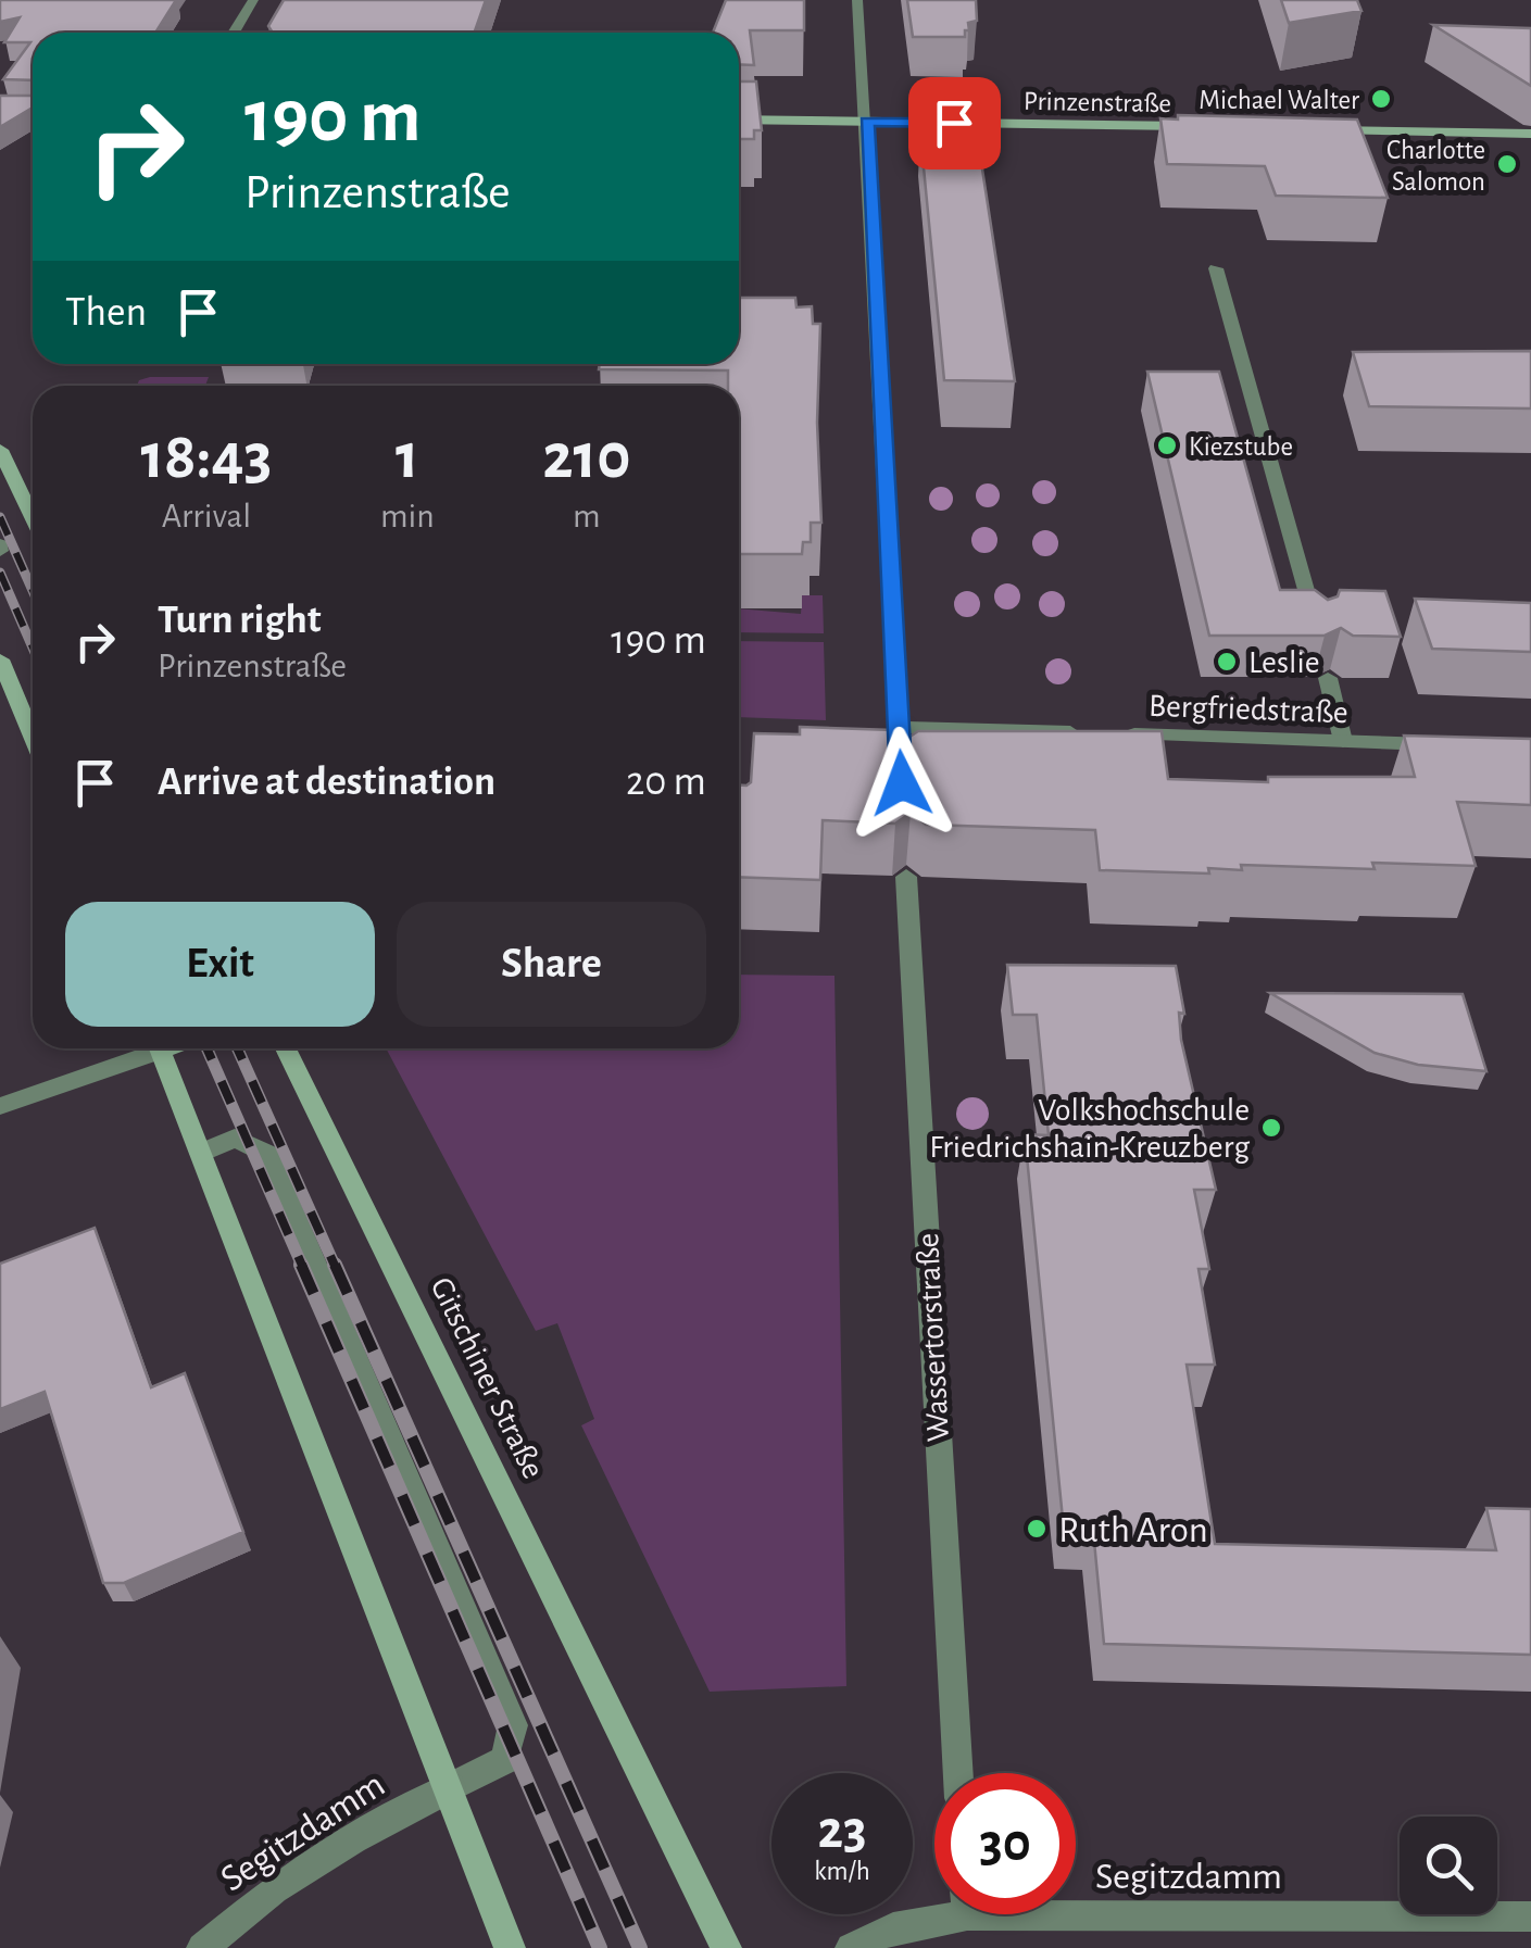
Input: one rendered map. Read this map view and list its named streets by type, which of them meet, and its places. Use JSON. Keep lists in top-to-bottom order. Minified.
{"streets":{"main road":["Prinzenstraße","Gitschiner Straße"],"street":["Bergfriedstraße","Wassertorstraße","Segitzdamm"]},"places":["Michael Walter","Charlotte Salomon","Kiezstube","Leslie","Volkshochschule Friedrichshain-Kreuzberg","Ruth Aron"],"page":{"turn":["190 m","Prinzenstraße"],"then":"Then","eta":["18:43","Arrival","1","min","210","m"],"list":[{"name":"Turn right","note":"Prinzenstraße","value":"190 m"},{"name":"Arrive at destination","value":"20 m"}],"buttons":["Exit","Share"],"speed":"23 km/h","limit":"30"}}
